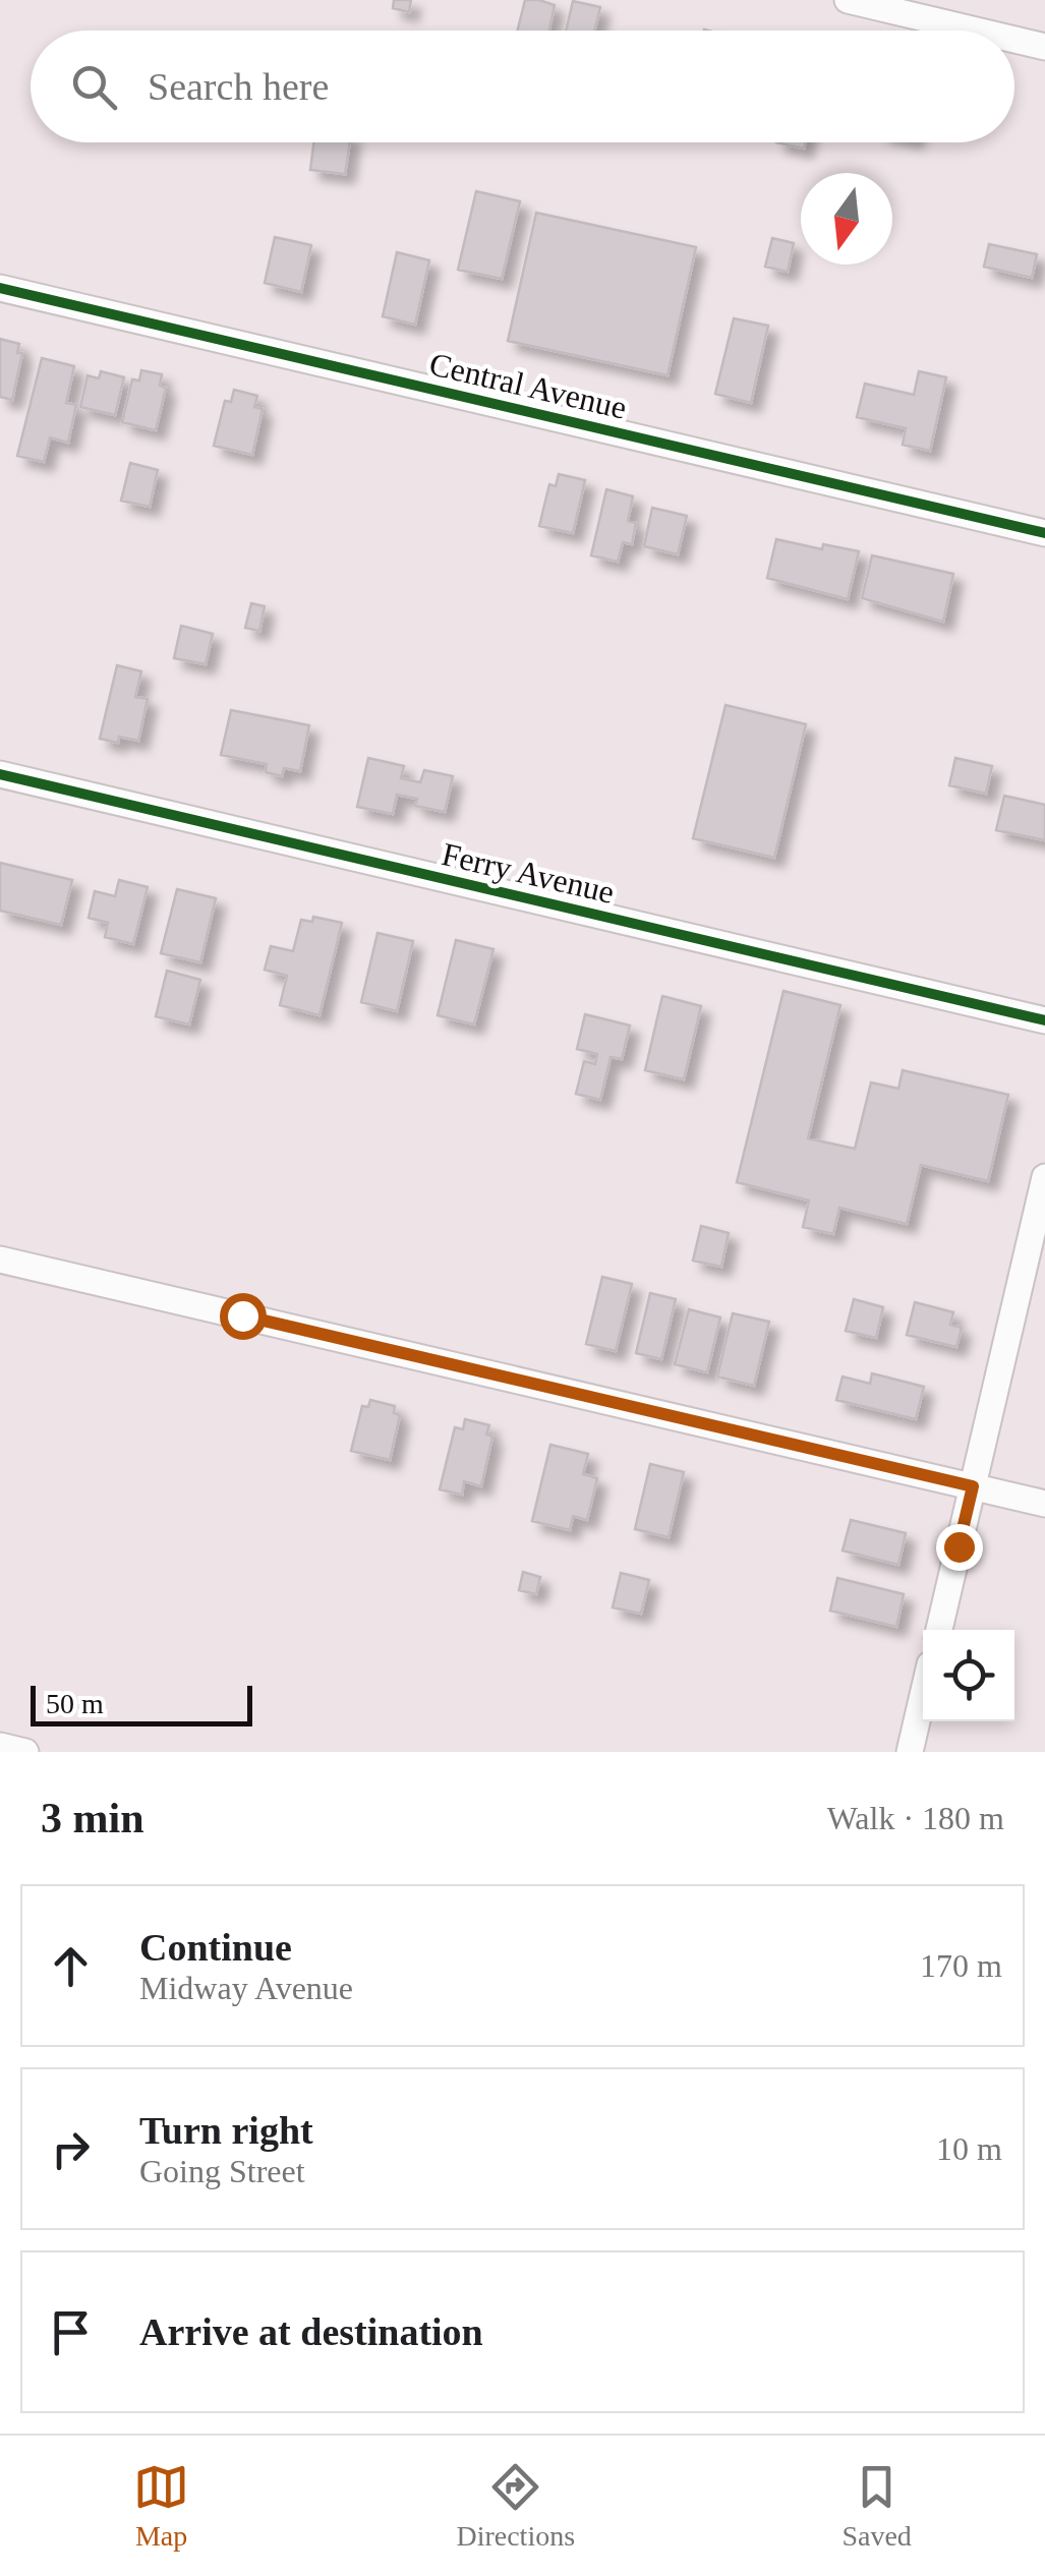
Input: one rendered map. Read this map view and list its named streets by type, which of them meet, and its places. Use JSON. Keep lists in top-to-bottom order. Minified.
{"streets":{"street":["Central Avenue","Ferry Avenue"]},"scale_bar":"50 m","north":"bottom","page":{"search":"Search here","scale":"50 m","heading":["3 min","Walk · 180 m"],"list":[["Continue","Midway Avenue","170 m"],["Turn right","Going Street","10 m"],"Arrive at destination"],"nav":["Map","Directions","Saved"]}}
